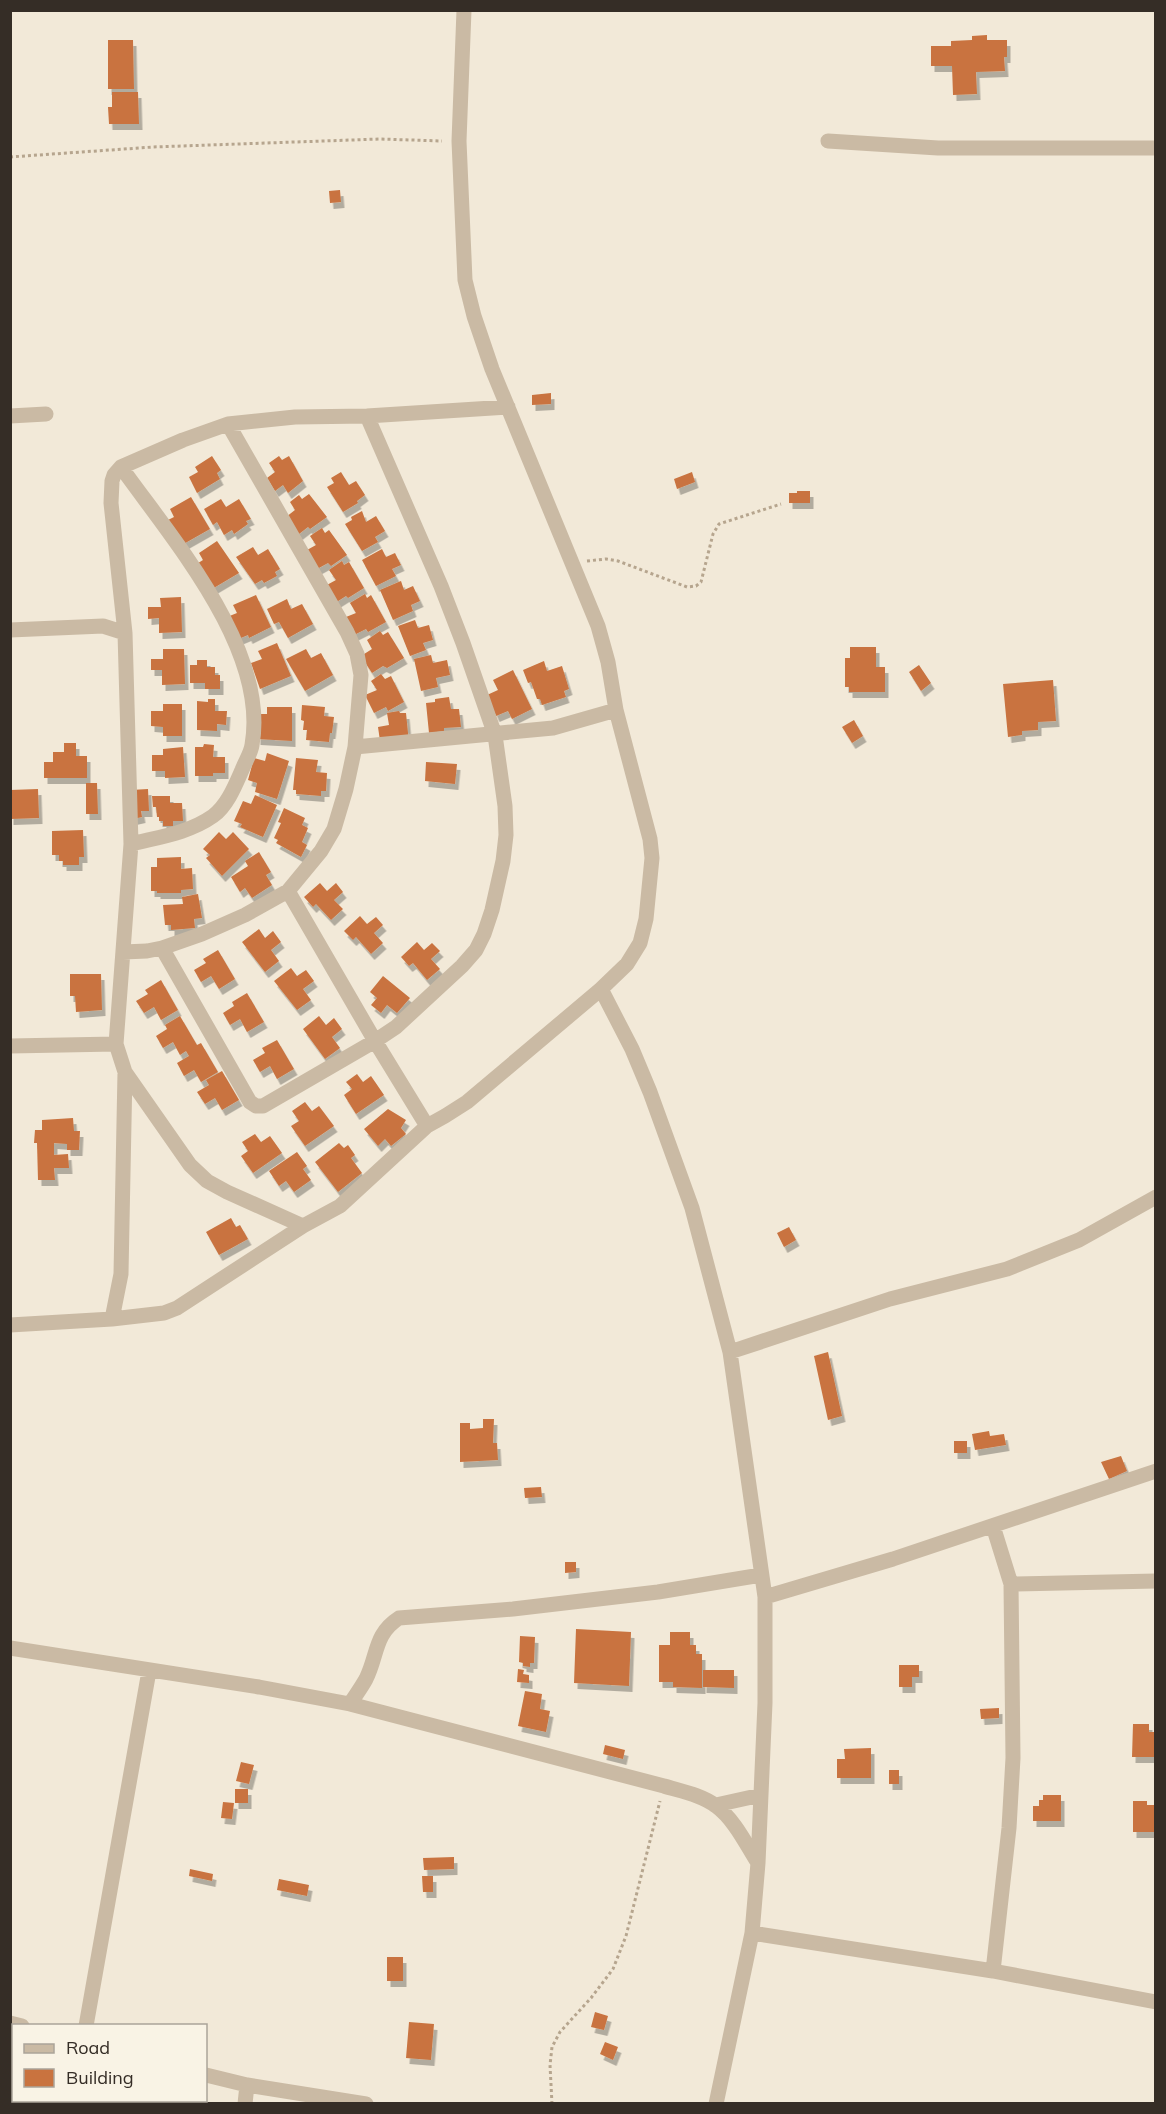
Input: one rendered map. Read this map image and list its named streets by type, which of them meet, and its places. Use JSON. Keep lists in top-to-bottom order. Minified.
{"legend":["Road","Building"]}
